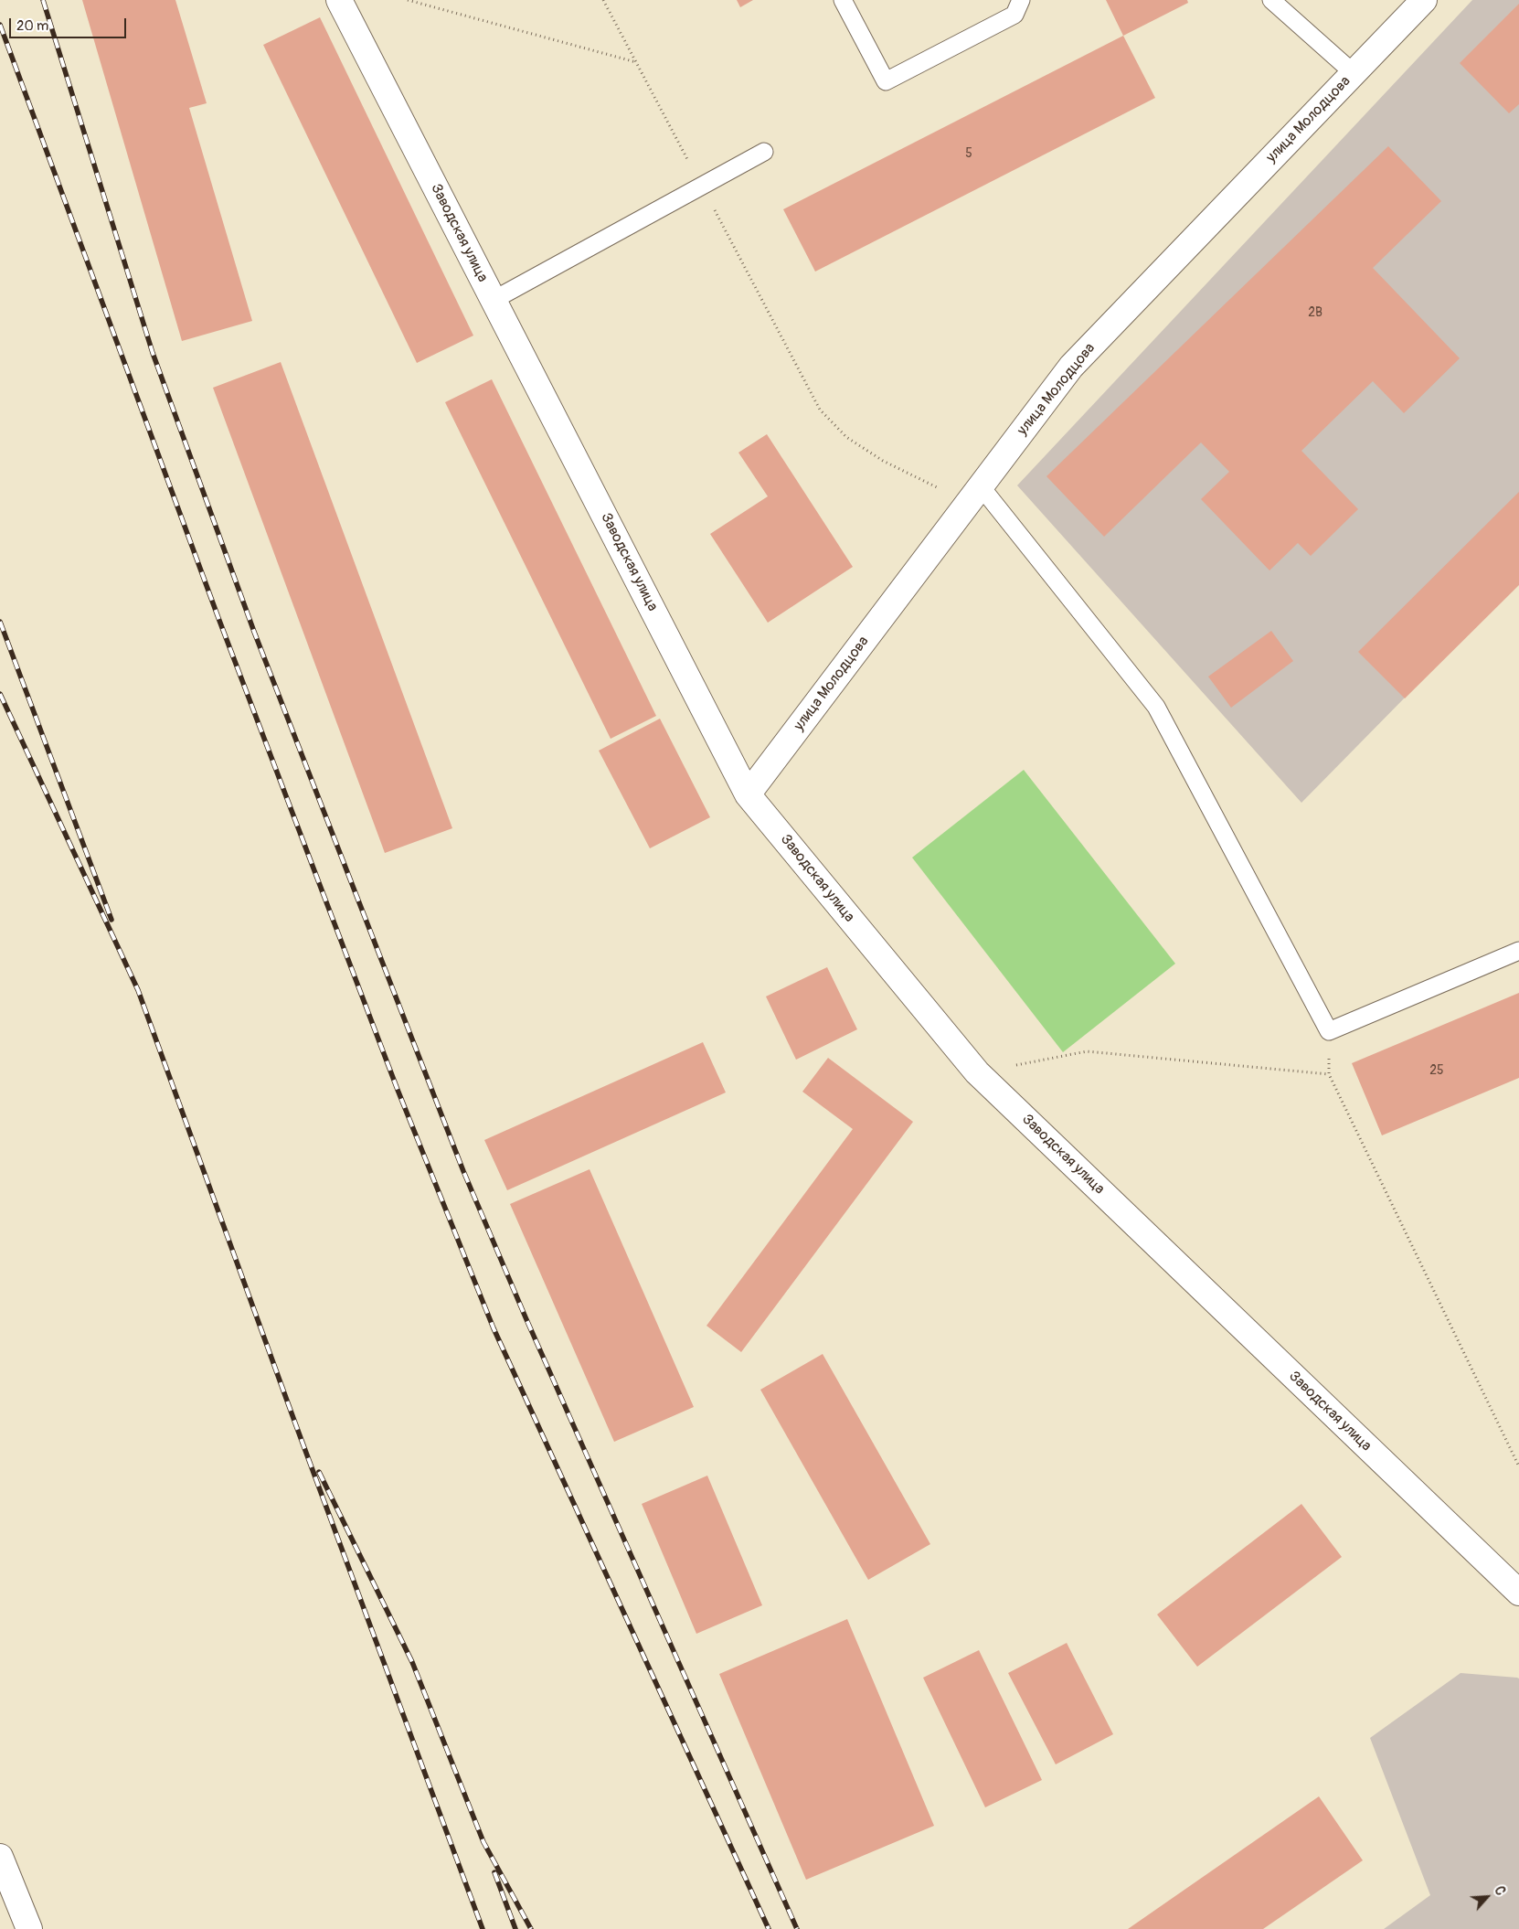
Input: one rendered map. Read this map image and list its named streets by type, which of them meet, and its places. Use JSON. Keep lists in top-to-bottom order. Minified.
{"streets":{"street":["улица Молодцова","Заводская улица"]},"crossings":[["улица Молодцова","Заводская улица"]],"house_numbers":["5","2В","25"],"scale_bar":"20 m","north":"top right"}
